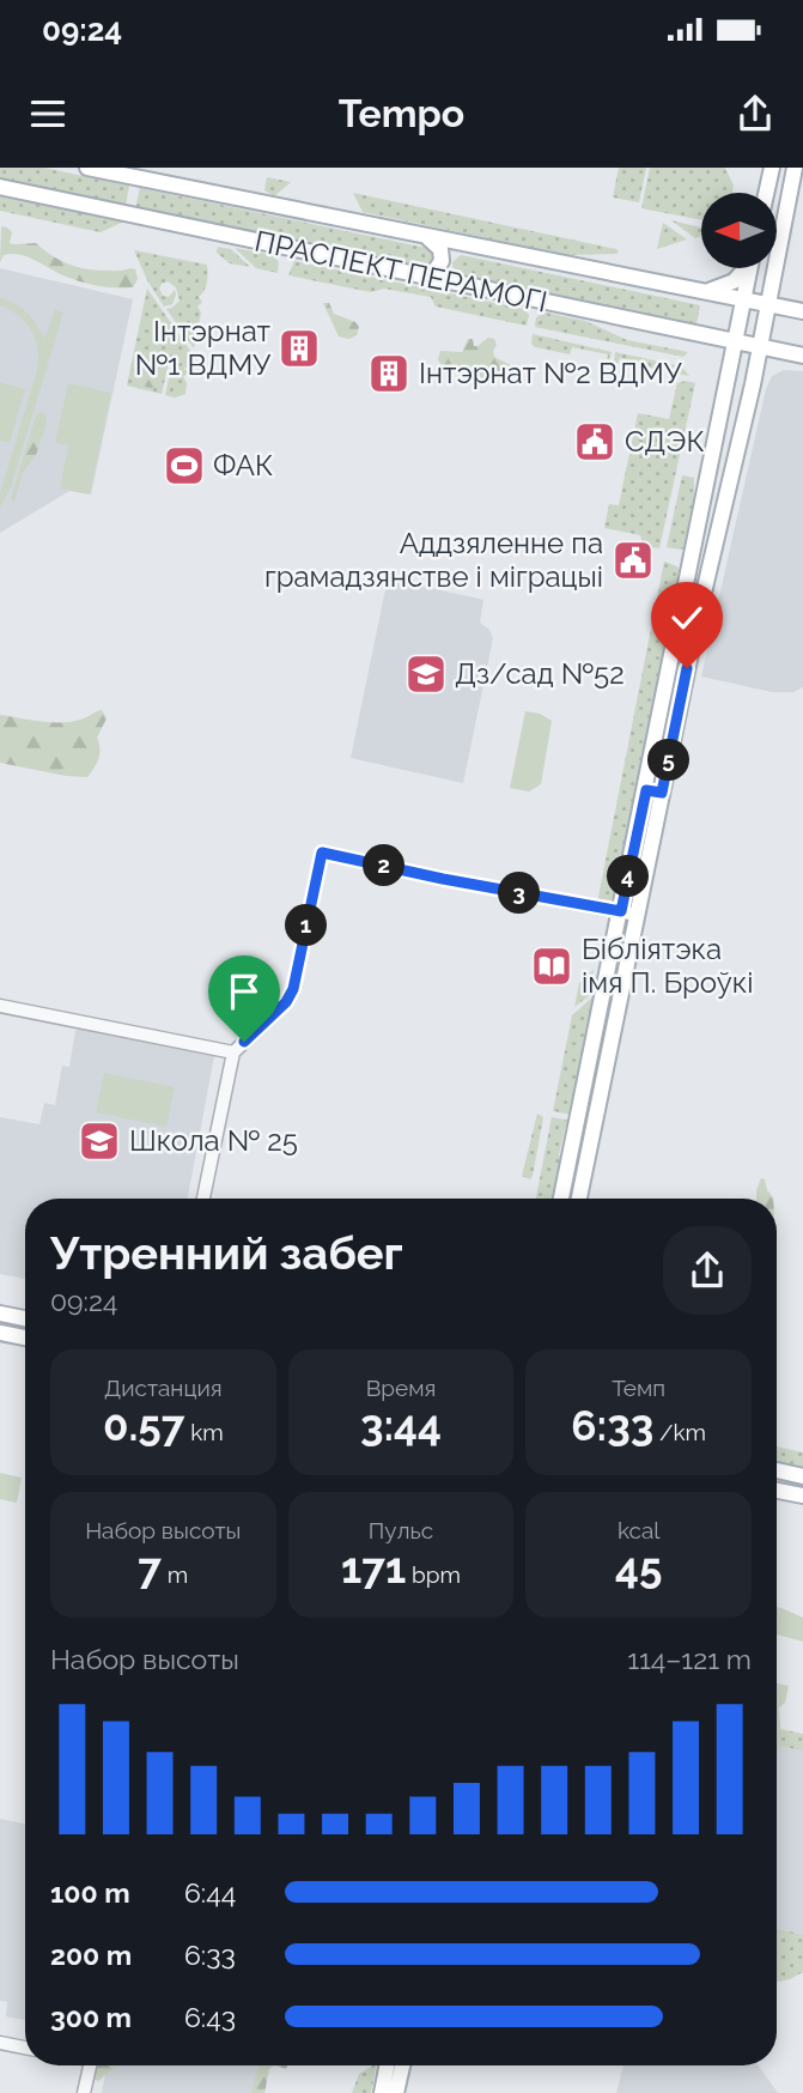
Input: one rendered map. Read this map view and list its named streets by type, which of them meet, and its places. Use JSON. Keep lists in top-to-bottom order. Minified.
{"streets":{"main road":["ПРАСПЕКТ ПЕРАМОГІ"]},"places":{"building":["Інтэрнат №1 ВДМУ","Інтэрнат №2 ВДМУ"],"public building":["СДЭК","Аддзяленне па грамадзянстве і міграцыі"],"sports":["ФАК"],"school or university":["Дз/сад №52","Школа № 25"],"library":["Бібліятэка імя П. Броўкі"]},"north":"left","page":{"status":"09:24","header":"Tempo","pins":["5","2","4","3","1"],"heading":["Утренний забег","09:24"],"stats":[["Дистанция","0.57 km"],["Время","3:44"],["Темп","6:33 /km"],["Набор высоты","7 m"],["Пульс","171 bpm"],["kcal","45"]],"chart":["Набор высоты","114–121 m"],"list":[{"name":"100 m","note":"6:44"},{"name":"200 m","note":"6:33"},{"name":"300 m","note":"6:43"}]}}
